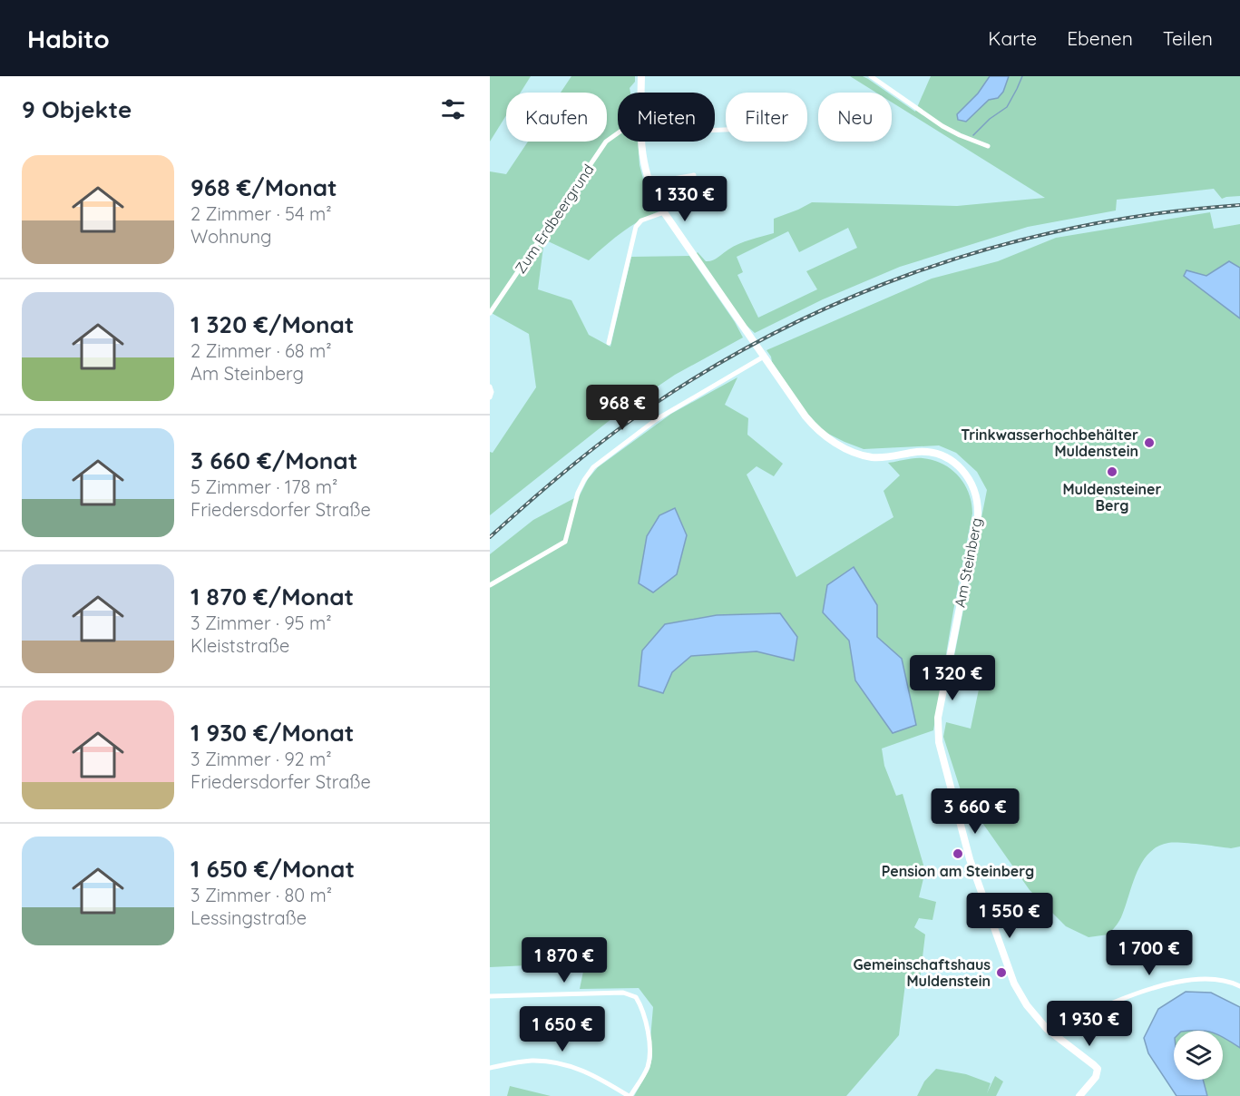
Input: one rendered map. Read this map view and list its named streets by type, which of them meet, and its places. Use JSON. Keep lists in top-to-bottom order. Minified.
{"streets":{"main road":["Am Steinberg"],"street":["Zum Erdbeergrund"]},"places":["Trinkwasserhochbehälter Muldenstein","Muldensteiner Berg","Pension am Steinberg","Gemeinschaftshaus Muldenstein"],"page":{"header":"Habito","nav":["Karte","Ebenen","Teilen"],"heading":"9 Objekte","chip":["Kaufen","Mieten","Filter","Neu"],"list":[{"name":"968 €/Monat","note":"2 Zimmer · 54 m² · Wohnung"},{"name":"1 320 €/Monat","note":"2 Zimmer · 68 m² · Am Steinberg"},{"name":"3 660 €/Monat","note":"5 Zimmer · 178 m² · Friedersdorfer Straße"},{"name":"1 870 €/Monat","note":"3 Zimmer · 95 m² · Kleiststraße"},{"name":"1 930 €/Monat","note":"3 Zimmer · 92 m² · Friedersdorfer Straße"},{"name":"1 650 €/Monat","note":"3 Zimmer · 80 m² · Lessingstraße"}],"price":["1 330 €","968 €","1 320 €","3 660 €","1 550 €","1 700 €","1 870 €","1 930 €","1 650 €"]}}
